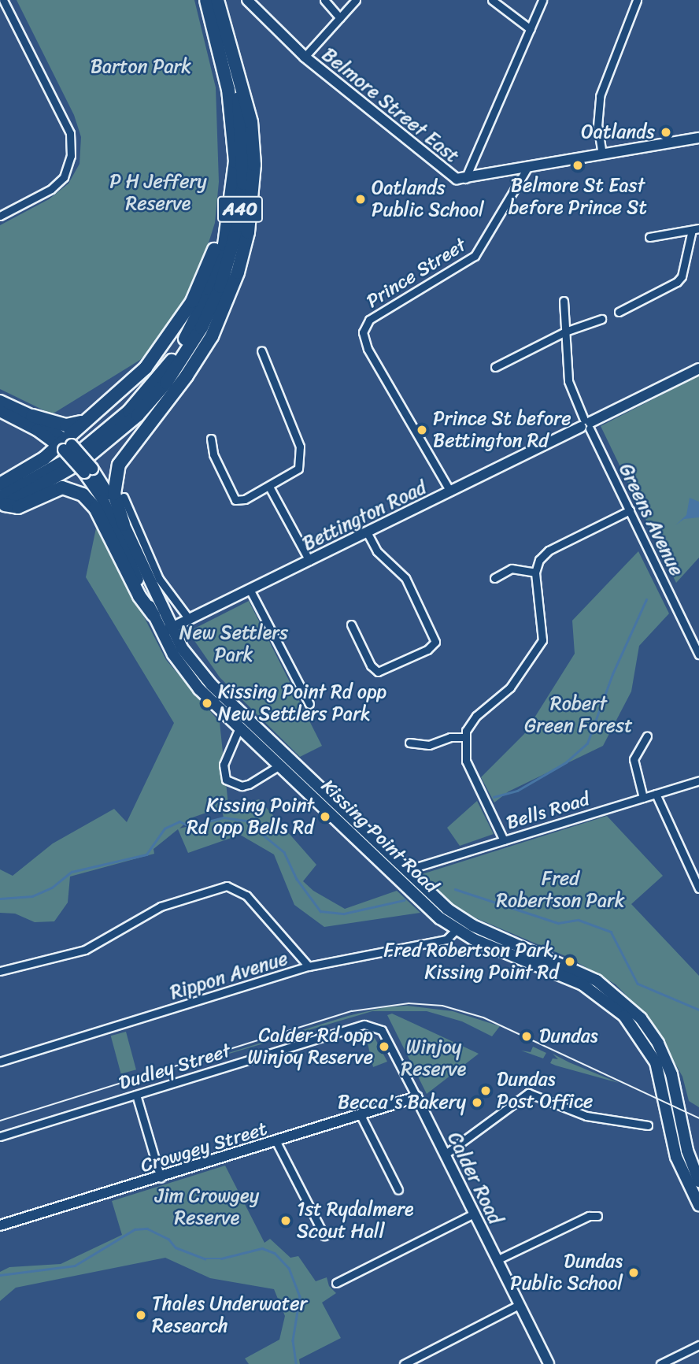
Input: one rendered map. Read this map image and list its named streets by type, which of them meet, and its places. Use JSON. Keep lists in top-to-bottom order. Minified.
{"streets":{"highway":["A40"],"main road":["Kissing Point Road"],"street":["Belmore Street East","Prince Street","Bettington Road","Greens Avenue","Bells Road","Rippon Avenue","Dudley Street","Crowgey Street","Calder Road"]},"crossings":[["Belmore Street East","Prince Street"],["A40","Kissing Point Road"],["Prince Street","Bettington Road"],["Bettington Road","Greens Avenue"],["Bettington Road","Kissing Point Road"],["Bells Road","Kissing Point Road"],["Kissing Point Road","Rippon Avenue"],["Dudley Street","Calder Road"],["Crowgey Street","Calder Road"]],"parks":["Barton Park","P H Jeffery Reserve","New Settlers Park","Robert Green Forest","Fred Robertson Park","Winjoy Reserve","Jim Crowgey Reserve"],"places":["Oatlands","Belmore St East before Prince St","Oatlands Public School","Prince St before Bettington Rd","Kissing Point Rd opp New Settlers Park","Kissing Point Rd opp Bells Rd","Fred Robertson Park, Kissing Point Rd","Dundas","Calder Rd opp Winjoy Reserve","Dundas Post Office","Becca's Bakery","1st Rydalmere Scout Hall","Dundas Public School","Thales Underwater Research"]}
